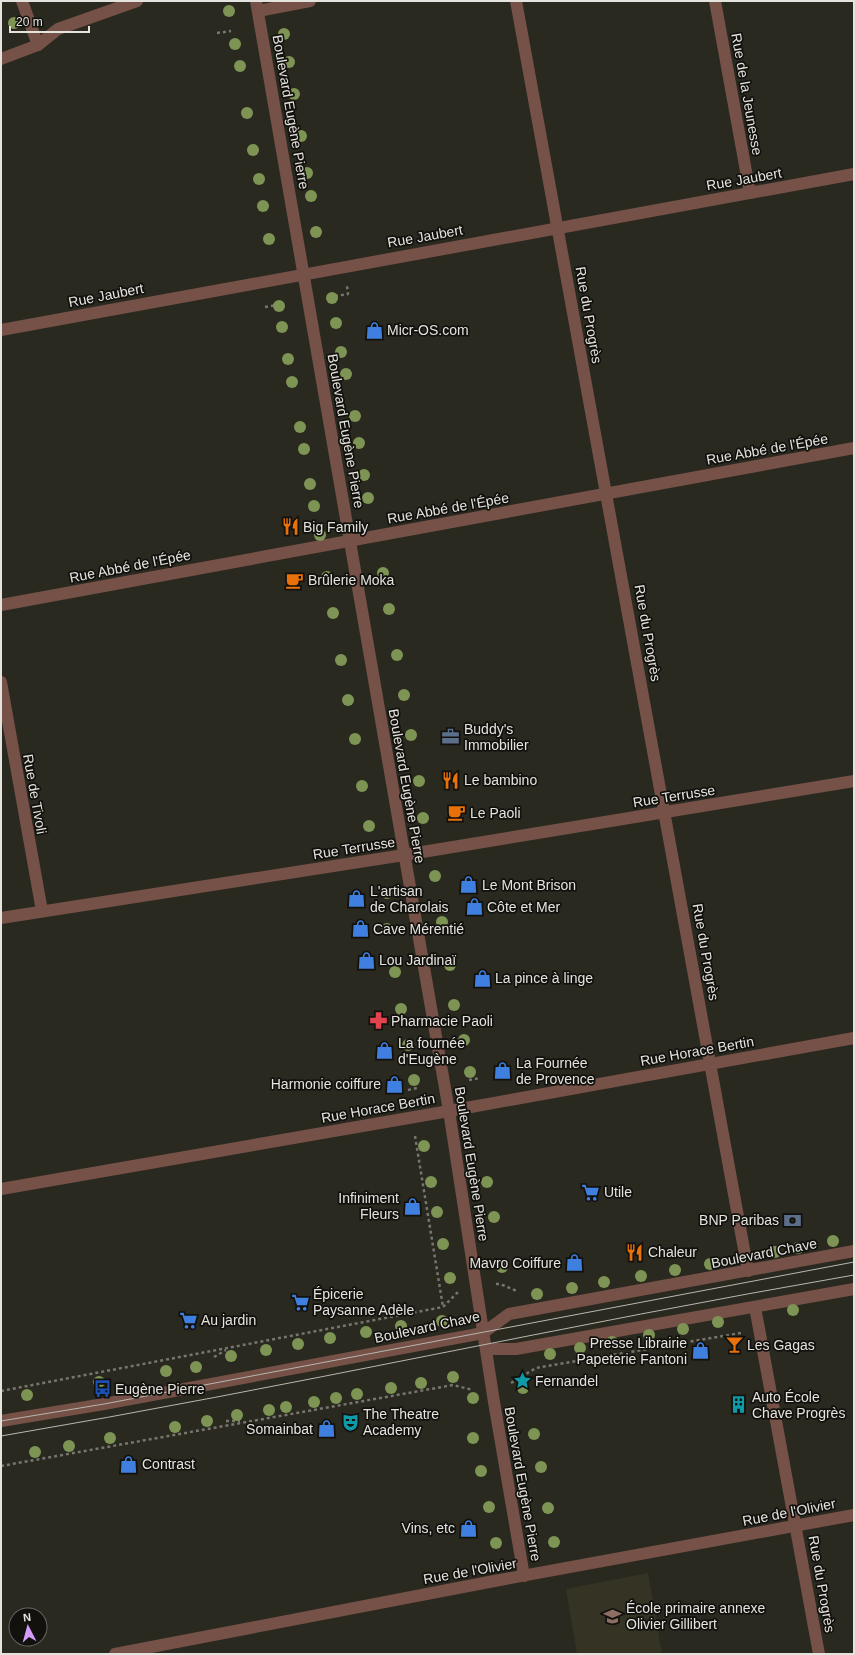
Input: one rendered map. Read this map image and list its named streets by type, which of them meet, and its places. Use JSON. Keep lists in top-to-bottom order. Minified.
{"streets":{"street":["Rue de la Jeunesse","Boulevard Eugène Pierre","Rue Jaubert","Rue du Progrès","Rue Abbé de l'Épée","Rue de Tivoli","Rue Terrusse","Rue Horace Bertin","Boulevard Chave","Rue de l'Olivier"]},"crossings":[["Rue de la Jeunesse","Rue Jaubert"],["Boulevard Eugène Pierre","Rue Jaubert"],["Boulevard Eugène Pierre","Rue Abbé de l'Épée"],["Boulevard Eugène Pierre","Rue Terrusse"],["Boulevard Eugène Pierre","Rue Horace Bertin"],["Boulevard Eugène Pierre","Boulevard Chave"],["Boulevard Eugène Pierre","Rue de l'Olivier"],["Rue Jaubert","Rue du Progrès"],["Rue du Progrès","Rue Abbé de l'Épée"],["Rue du Progrès","Rue Terrusse"],["Rue du Progrès","Rue Horace Bertin"],["Rue du Progrès","Boulevard Chave"],["Rue du Progrès","Rue de l'Olivier"],["Rue de Tivoli","Rue Terrusse"]],"places":{"shop":["Micr-OS.com","Le Mont Brison","L'artisan de Charolais","Côte et Mer","Cave Mérentié","Lou Jardinaï","La pince à linge","La fournée d'Eugène","La Fournée de Provence","Harmonie coiffure","Infiniment Fleurs","Mavro Coiffure","Presse Librairie Papeterie Fantoni","Somainbat","Contrast","Vins, etc"],"restaurant":["Big Family","Le bambino","Chaleur"],"cafe":["Brûlerie Moka","Le Paoli"],"office":["Buddy's Immobilier"],"pharmacy":["Pharmacie Paoli"],"supermarket":["Utile","Épicerie Paysanne Adèle","Au jardin"],"bank":["BNP Paribas"],"bar":["Les Gagas"],"place":["Fernandel"],"bus stop":["Eugène Pierre"],"building":["Auto École Chave Progrès"],"theatre":["The Theatre Academy"],"school or university":["École primaire annexe Olivier Gillibert"]},"scale_bar":"20 m","north":"top"}
